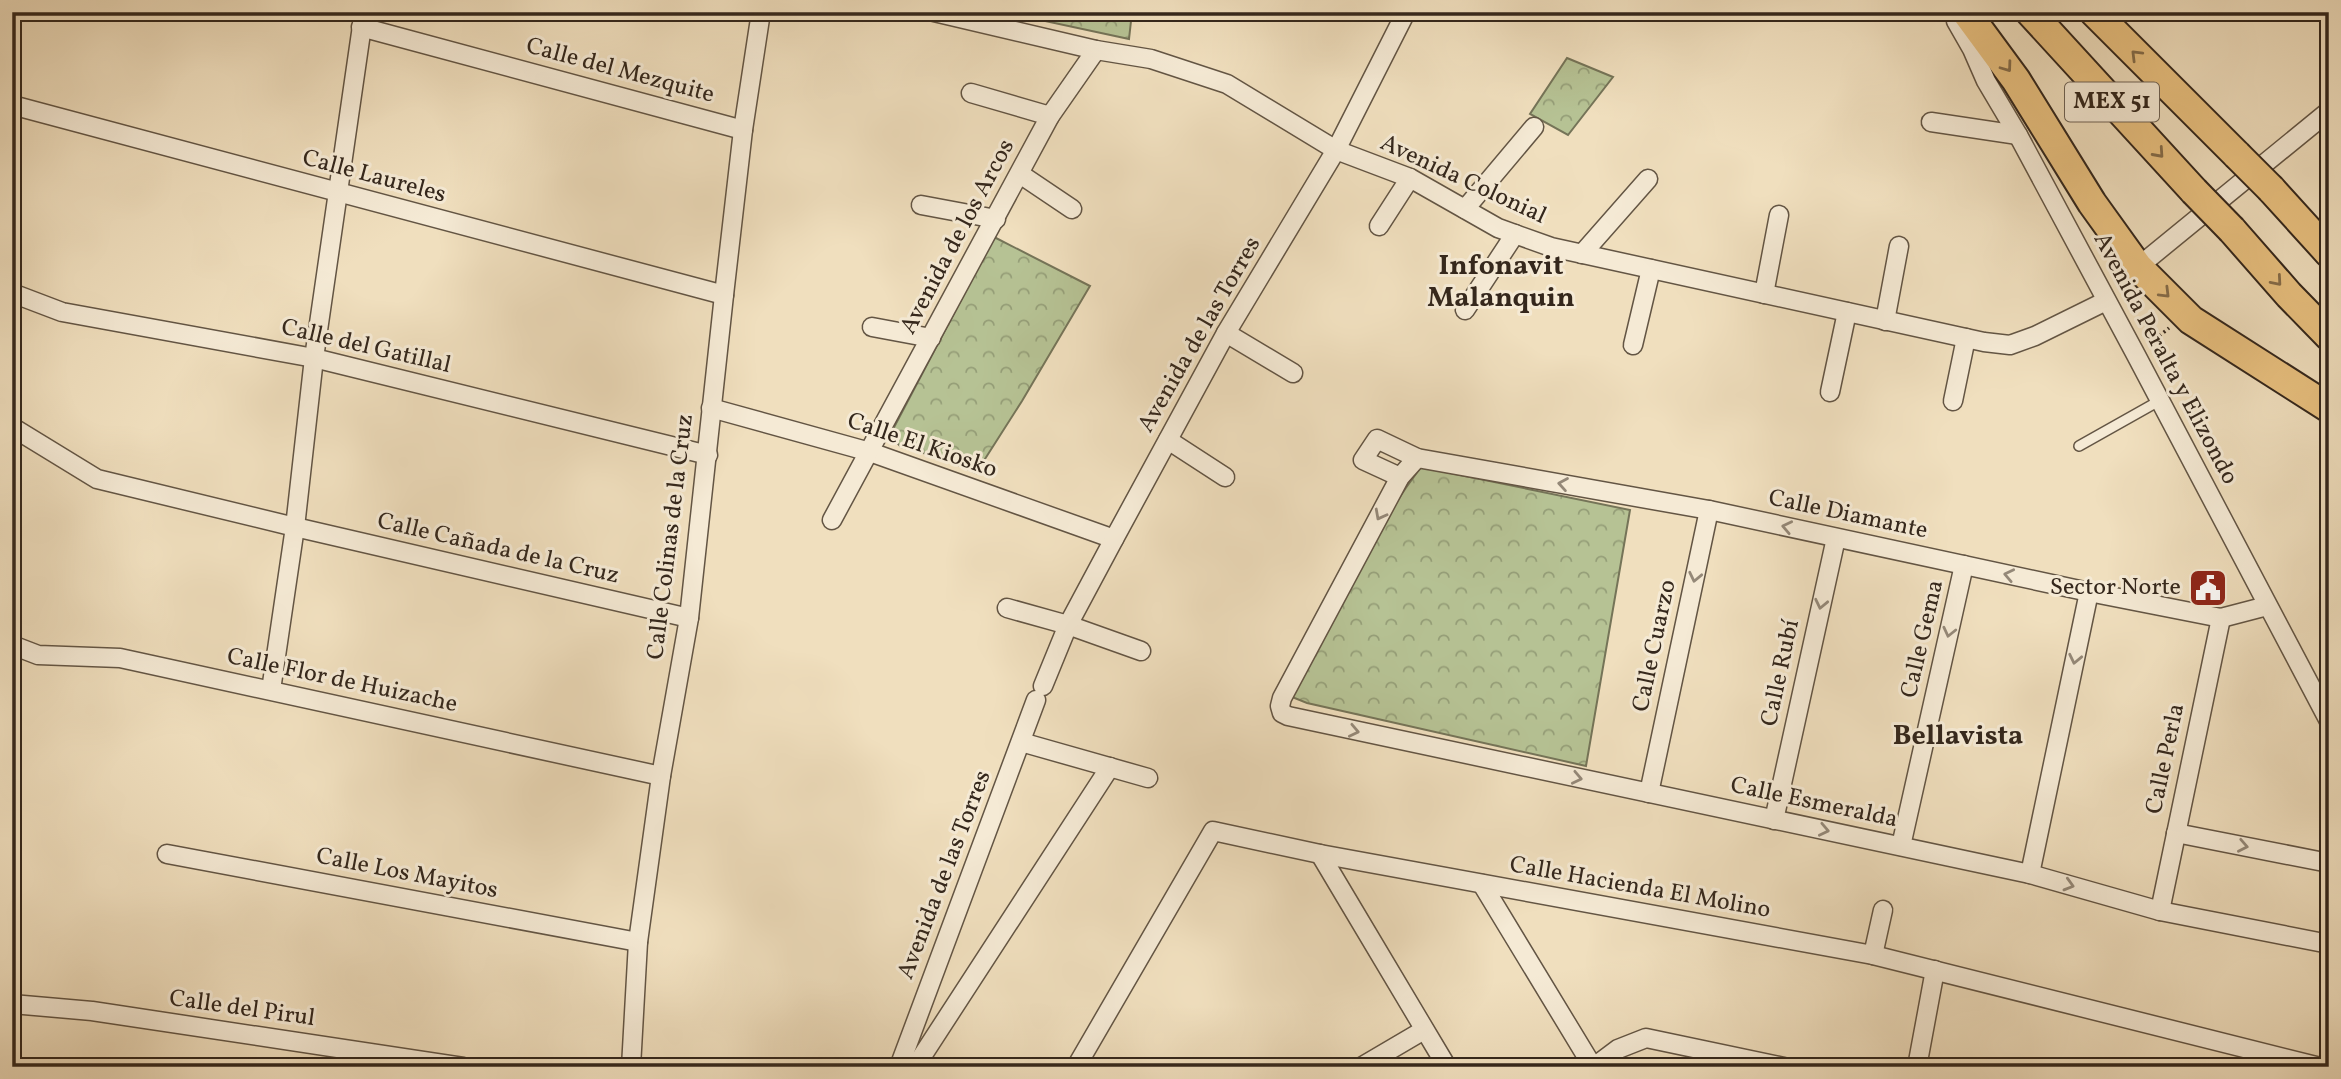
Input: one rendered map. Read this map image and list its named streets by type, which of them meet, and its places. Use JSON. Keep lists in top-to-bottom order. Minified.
{"streets":{"main road":["MEX 51"],"street":["Calle del Mezquite","Calle Laureles","Avenida Colonial","Avenida de los Arcos","Avenida de las Torres","Calle del Gatillal","Avenida Peralta y Elizondo","Calle El Kiosko","Calle Diamante","Calle Colinas de la Cruz","Calle Cañada de la Cruz","Calle Gema","Calle Cuarzo","Calle Rubí","Calle Flor de Huizache","Calle Perla","Calle Esmeralda","Calle Los Mayitos","Calle Hacienda El Molino","Calle del Pirul"]},"crossings":[["Calle del Mezquite","Calle Colinas de la Cruz"],["Calle Laureles","Calle Colinas de la Cruz"],["Avenida Colonial","Avenida de los Arcos"],["Avenida Colonial","Avenida de las Torres"],["Avenida Colonial","Avenida Peralta y Elizondo"],["Avenida de los Arcos","Calle El Kiosko"],["Avenida de las Torres","Calle El Kiosko"],["Calle del Gatillal","Calle Colinas de la Cruz"],["Avenida Peralta y Elizondo","Calle Diamante"],["Calle El Kiosko","Calle Colinas de la Cruz"],["Calle Diamante","Calle Gema"],["Calle Diamante","Calle Cuarzo"],["Calle Diamante","Calle Rubí"],["Calle Diamante","Calle Perla"],["Calle Diamante","Calle Esmeralda"],["Calle Colinas de la Cruz","Calle Cañada de la Cruz"],["Calle Colinas de la Cruz","Calle Flor de Huizache"],["Calle Colinas de la Cruz","Calle Los Mayitos"],["Calle Gema","Calle Esmeralda"],["Calle Cuarzo","Calle Esmeralda"],["Calle Rubí","Calle Esmeralda"],["Calle Perla","Calle Esmeralda"]],"one_way":["Calle Diamante","Calle Cuarzo","Calle Rubí"],"districts":["Infonavit Malanquin","Bellavista"],"places":{"public building":["Sector Norte"]}}
